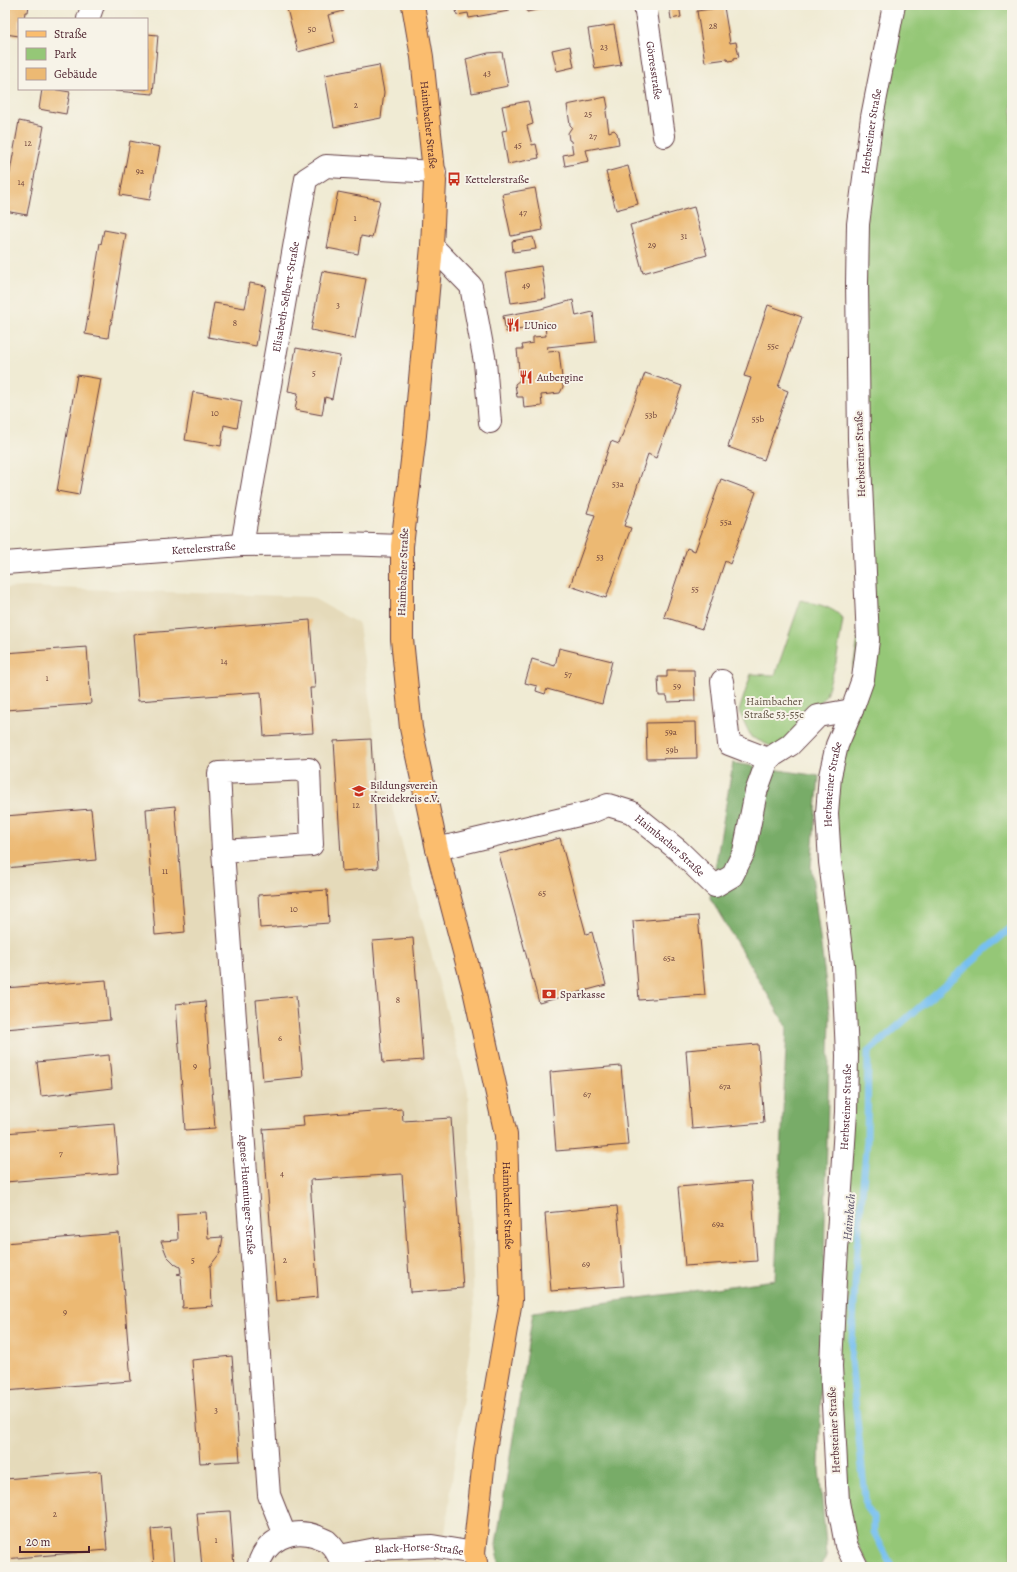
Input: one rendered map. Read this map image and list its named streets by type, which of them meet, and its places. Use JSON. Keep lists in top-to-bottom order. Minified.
{"streets":{"main road":["Haimbacher Straße"],"street":["Görresstraße","Herbsteiner Straße","Elisabeth-Selbert-Straße","Kettelerstraße","Agnes-Huenninger-Straße","Black-Horse-Straße"]},"crossings":[["Haimbacher Straße","Elisabeth-Selbert-Straße"],["Haimbacher Straße","Kettelerstraße"],["Haimbacher Straße","Black-Horse-Straße"],["Elisabeth-Selbert-Straße","Kettelerstraße"]],"water":["Haimbach"],"parks":["Haimbacher Straße 53-55c"],"places":{"bus stop":["Kettelerstraße"],"restaurant":["L'Unico","Aubergine"],"school or university":["Bildungsverein Kreidekreis e.V."],"bank":["Sparkasse"]},"house_numbers":["28","50","23","43","2","25","27","12","45","9a","14","47","1","31","29","49","3","8","55c","5","10","53b","55b","53a","55a","53","55","14","57","1","59","59a","59b","12","11","65","10","65a","8","6","9","67a","67","7","4","69a","5","2","69","9","3","2","1"],"legend":["Straße","Park","Gebäude"],"scale_bar":"20 m"}
